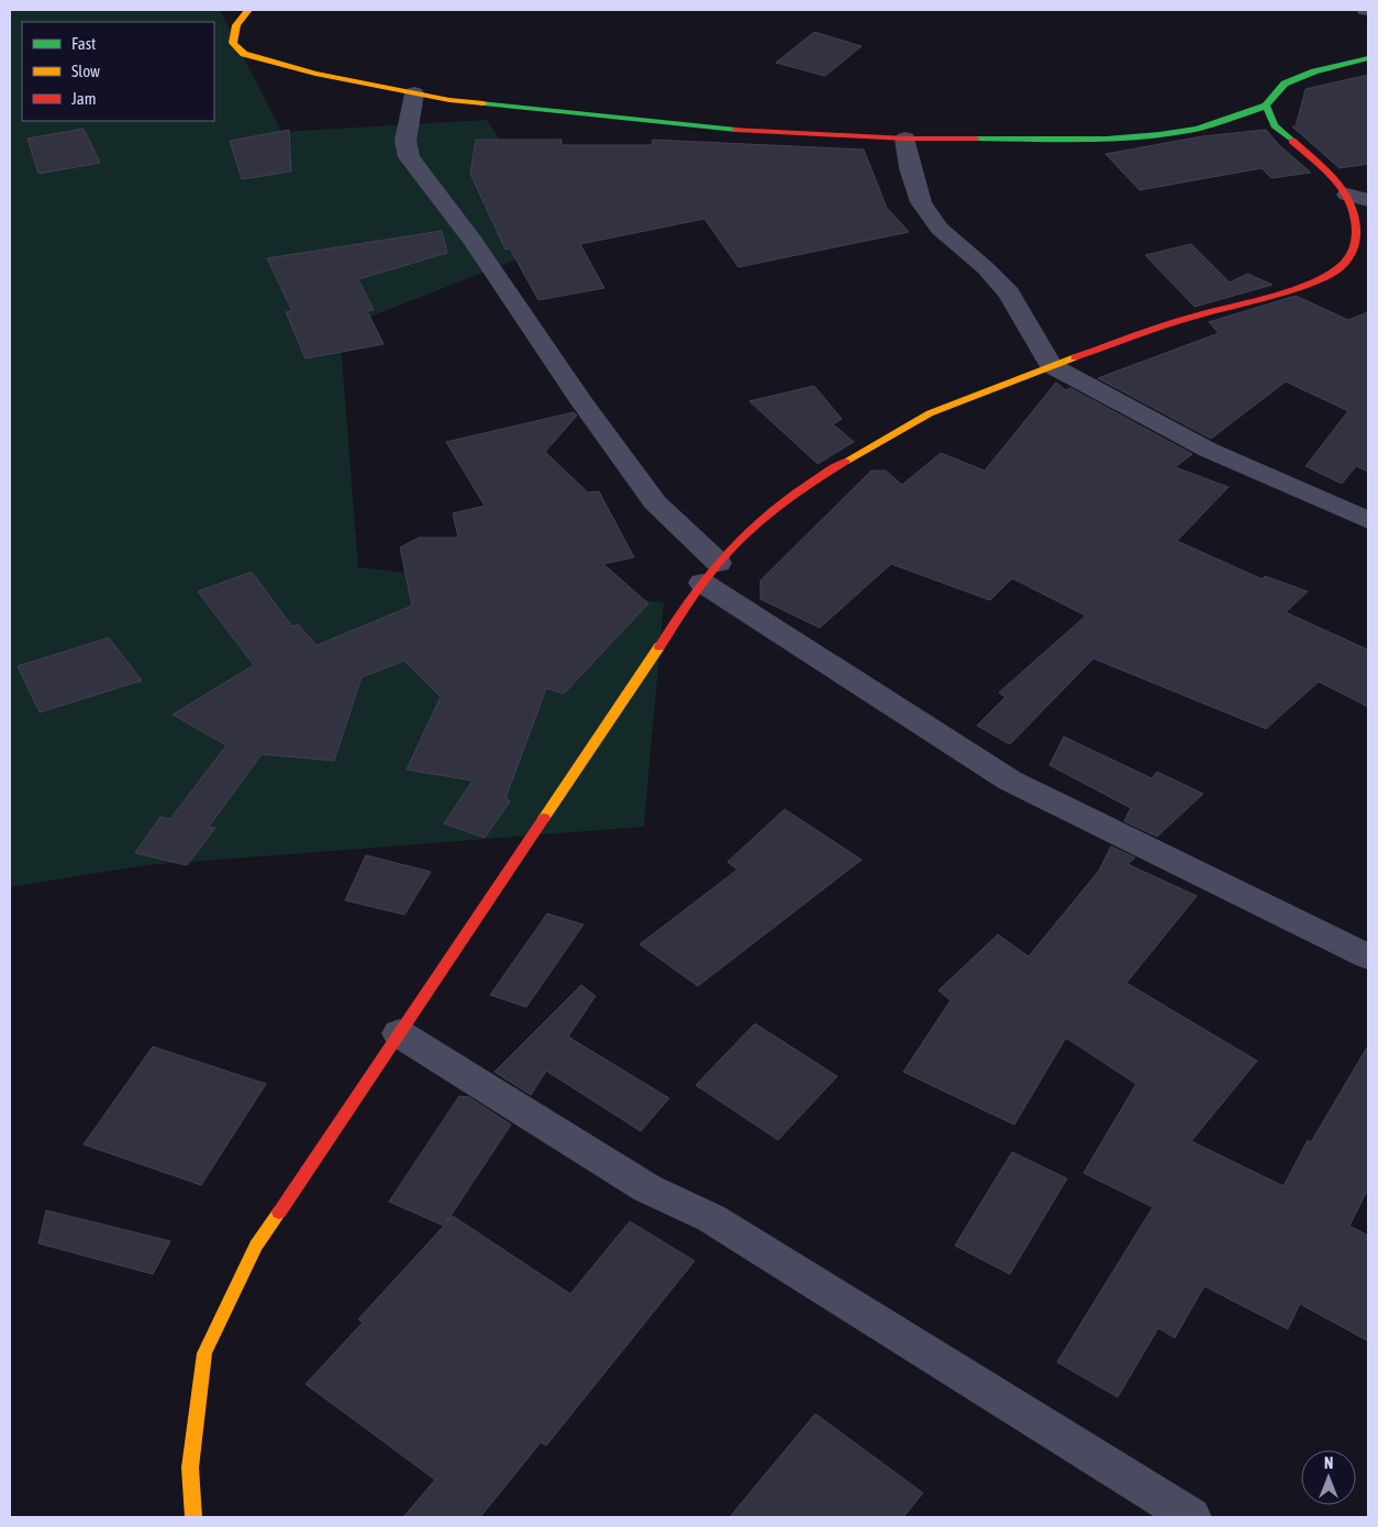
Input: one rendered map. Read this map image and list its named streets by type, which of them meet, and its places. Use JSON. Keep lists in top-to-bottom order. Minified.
{"legend":["Fast","Slow","Jam"],"north":"top"}
